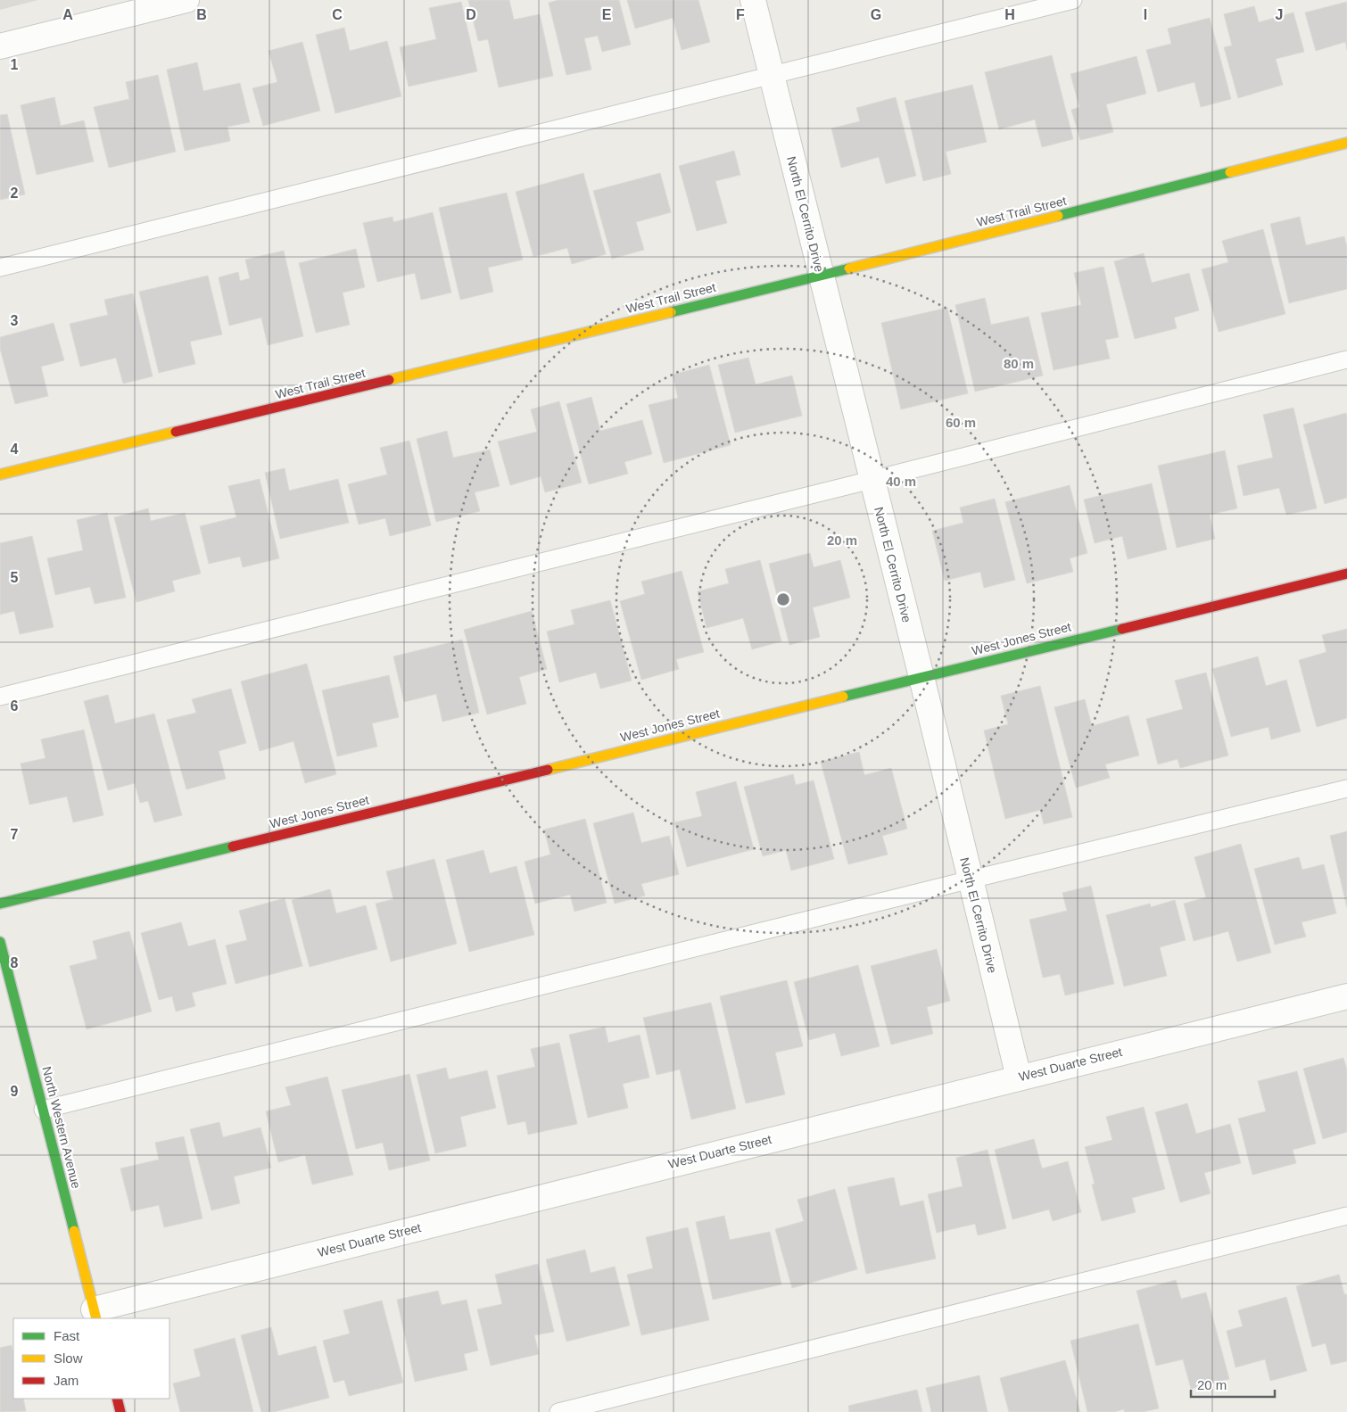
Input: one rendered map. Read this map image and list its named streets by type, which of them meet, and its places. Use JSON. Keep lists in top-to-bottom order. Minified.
{"streets":{"street":["West Trail Street","North El Cerrito Drive","West Jones Street","West Duarte Street","North Western Avenue"]},"crossings":[["West Trail Street","North El Cerrito Drive"],["North El Cerrito Drive","West Jones Street"],["North El Cerrito Drive","West Duarte Street"],["West Duarte Street","North Western Avenue"]],"legend":["Fast","Slow","Jam"],"scale_bar":"20 m","grid":{"columns":["A","B","C","D","E","F","G","H","I","J"],"rows":["1","2","3","4","5","6","7","8","9"]},"rings":["80 m","60 m","40 m","20 m"]}
